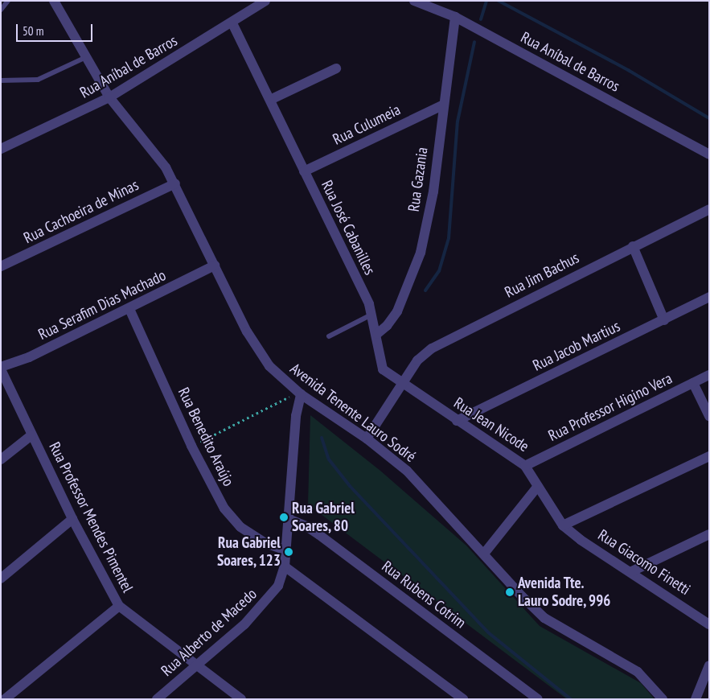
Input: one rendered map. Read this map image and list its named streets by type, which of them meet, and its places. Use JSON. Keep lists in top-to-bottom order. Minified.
{"streets":{"street":["Rua Aníbal de Barros","Rua Culumeia","Rua Gazania","Rua Cachoeira de Minas","Rua José Cabanilles","Rua Jim Bachus","Rua Serafim Dias Machado","Rua Jacob Martius","Rua Professor Higino Vera","Avenida Tenente Lauro Sodré","Rua Jean Nicode","Rua Benedito Araújo","Rua Professor Mendes Pimentel","Rua Giacomo Finetti","Rua Rubens Cotrim","Rua Alberto de Macedo"]},"crossings":[["Rua Aníbal de Barros","Rua Gazania"],["Rua Aníbal de Barros","Rua José Cabanilles"],["Rua Aníbal de Barros","Avenida Tenente Lauro Sodré"],["Rua Culumeia","Rua Gazania"],["Rua Culumeia","Rua José Cabanilles"],["Rua Gazania","Rua José Cabanilles"],["Rua Cachoeira de Minas","Avenida Tenente Lauro Sodré"],["Rua José Cabanilles","Rua Jim Bachus"],["Rua José Cabanilles","Rua Jean Nicode"],["Rua Jim Bachus","Rua Jean Nicode"],["Rua Serafim Dias Machado","Avenida Tenente Lauro Sodré"],["Rua Serafim Dias Machado","Rua Benedito Araújo"],["Rua Serafim Dias Machado","Rua Professor Mendes Pimentel"],["Rua Jacob Martius","Rua Jean Nicode"],["Rua Professor Higino Vera","Rua Jean Nicode"],["Avenida Tenente Lauro Sodré","Rua Alberto de Macedo"],["Rua Jean Nicode","Rua Giacomo Finetti"],["Rua Benedito Araújo","Rua Alberto de Macedo"],["Rua Professor Mendes Pimentel","Rua Alberto de Macedo"],["Rua Rubens Cotrim","Rua Alberto de Macedo"]],"places":["Rua Gabriel Soares, 80","Rua Gabriel Soares, 123","Avenida Tte. Lauro Sodre, 996"],"scale_bar":"50 m"}
